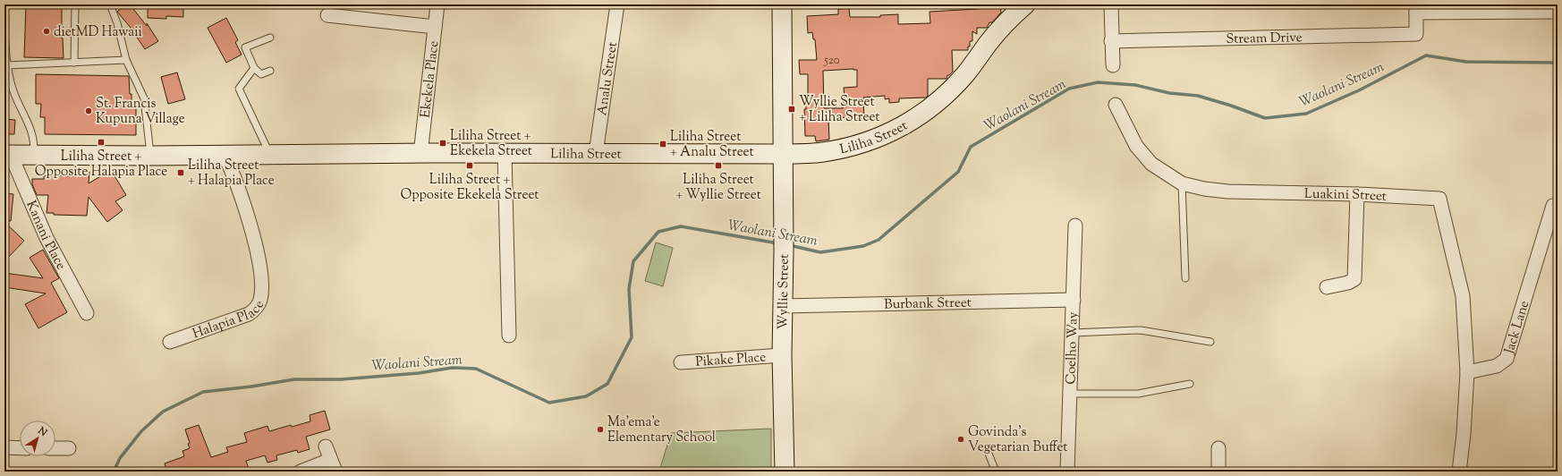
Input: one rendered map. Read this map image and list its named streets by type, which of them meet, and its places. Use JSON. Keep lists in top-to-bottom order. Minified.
{"streets":{"street":["Stream Drive","Ekekela Place","Analu Street","Liliha Street","Luakini Street","Kanani Place","Wyllie Street","Burbank Street","Halapia Place","Jack Lane","Coelho Way","Pikake Place"]},"crossings":[["Ekekela Place","Liliha Street"],["Analu Street","Liliha Street"],["Liliha Street","Kanani Place"],["Liliha Street","Wyllie Street"],["Liliha Street","Halapia Place"],["Luakini Street","Jack Lane"],["Wyllie Street","Burbank Street"],["Wyllie Street","Pikake Place"],["Burbank Street","Coelho Way"]],"water":["Waolani Stream"],"places":{"other":["dietMD Hawaii","St. Francis Kupuna Village","Ma'ema'e Elementary School","Govinda’s Vegetarian Buffet"],"transit":["Wyllie Street + Liliha Street","Liliha Street + Opposite Halapia Place","Liliha Street + Ekekela Street","Liliha Street + Analu Street","Liliha Street + Opposite Ekekela Street","Liliha Street + Wyllie Street","Liliha Street + Halapia Place"]},"house_numbers":["520"],"north":"top right"}
